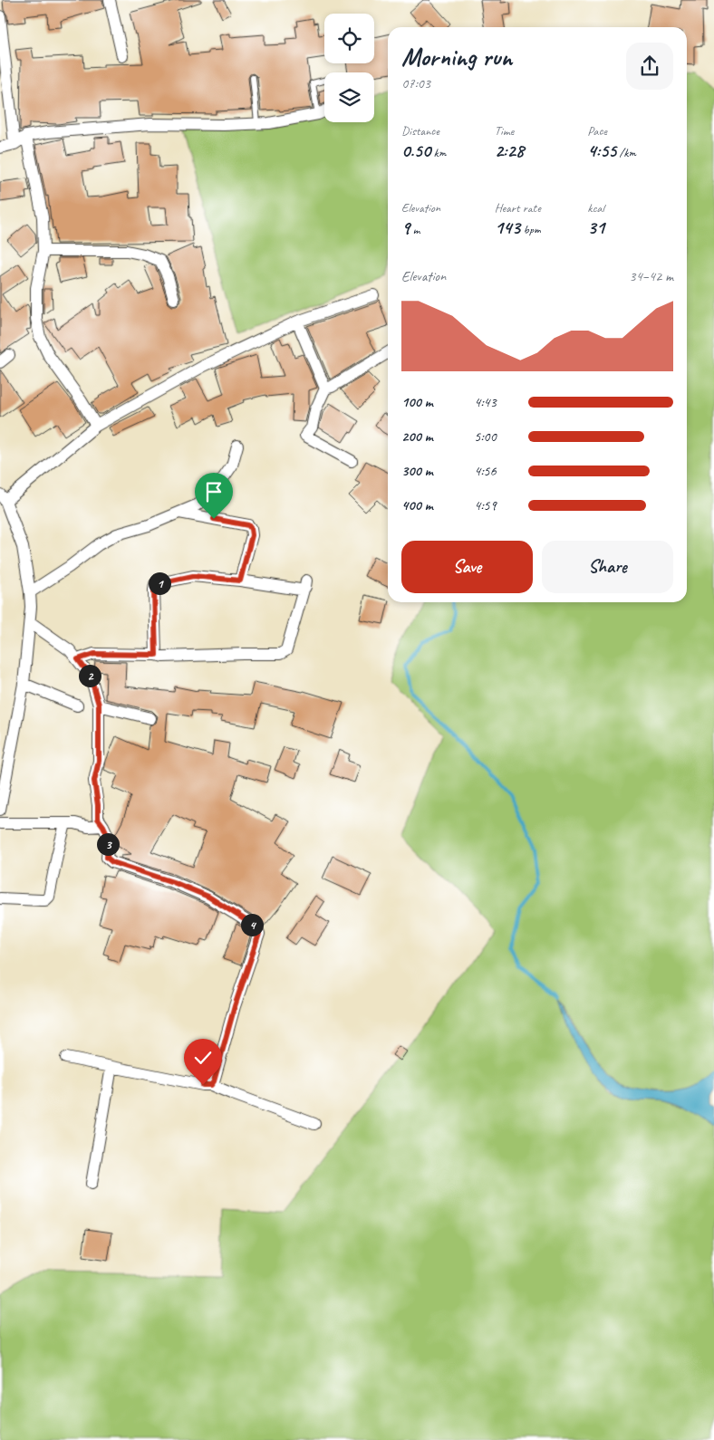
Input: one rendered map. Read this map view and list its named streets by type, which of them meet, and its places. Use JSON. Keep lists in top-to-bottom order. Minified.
{"page":{"heading":["Morning run","07:03"],"stats":[["Distance","0.50 km"],["Time","2:28"],["Pace","4:55 /km"],["Elevation","9 m"],["Heart rate","143 bpm"],["kcal","31"]],"chart":["Elevation","34–42 m"],"list":[{"name":"100 m","note":"4:43"},{"name":"200 m","note":"5:00"},{"name":"300 m","note":"4:56"},{"name":"400 m","note":"4:59"}],"buttons":["Save","Share"],"pins":["1","2","3","4"]}}
